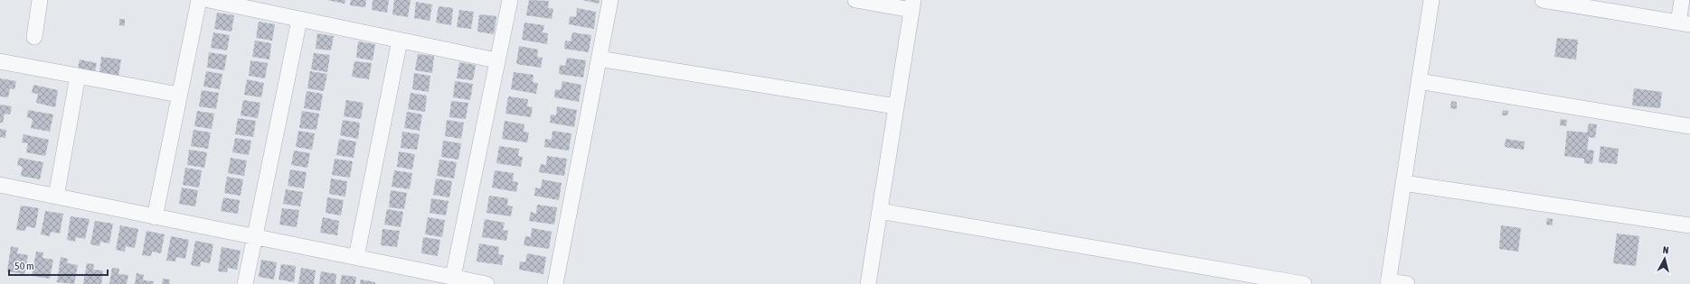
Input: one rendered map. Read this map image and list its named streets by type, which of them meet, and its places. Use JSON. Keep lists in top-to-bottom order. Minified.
{"scale_bar":"50 m","north":"top"}
